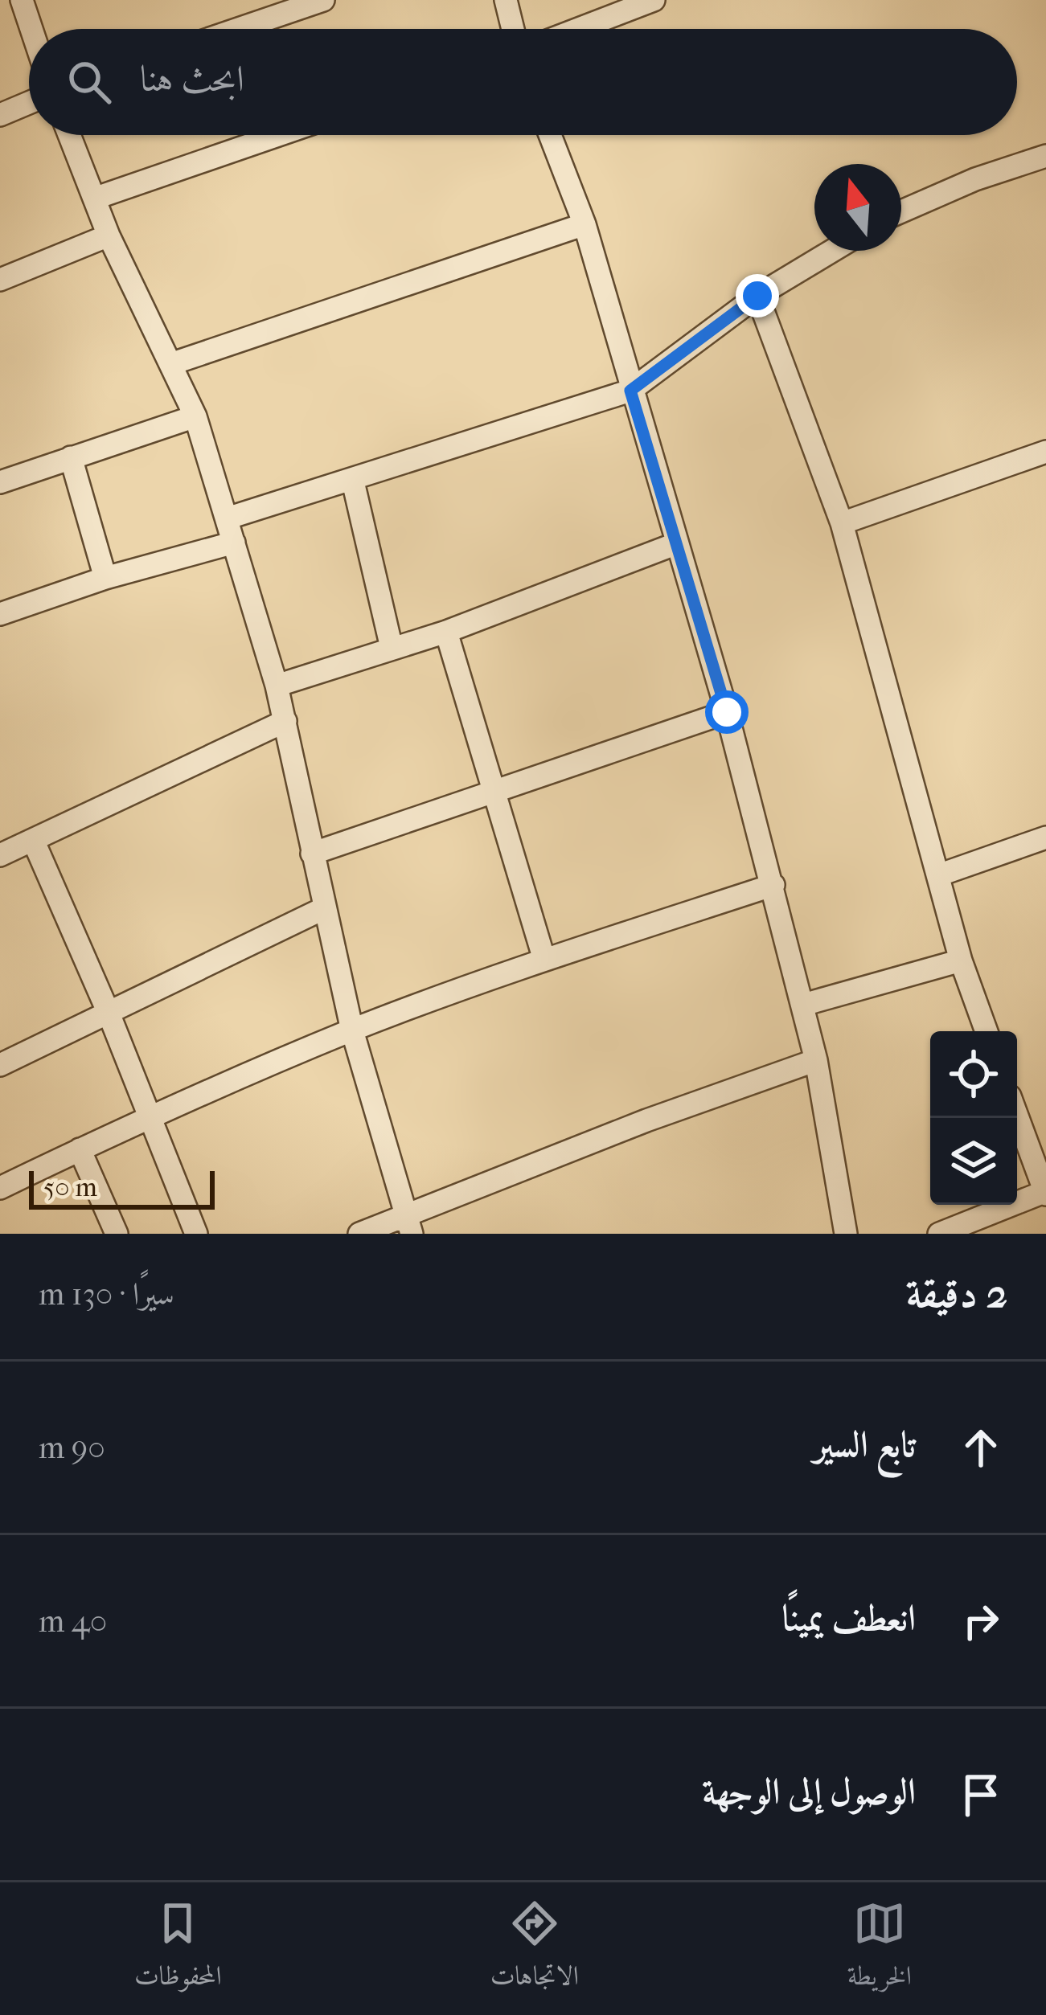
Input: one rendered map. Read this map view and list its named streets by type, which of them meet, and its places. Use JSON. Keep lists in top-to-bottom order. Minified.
{"scale_bar":"50 m","north":"top","page":{"search":"ابحث هنا","scale":"50 m","heading":["2 دقيقة","سيرًا · 130 m"],"list":[["تابع السير","90 m"],["انعطف يمينًا","40 m"],"الوصول إلى الوجهة"],"nav":["الخريطة","الاتجاهات","المحفوظات"]}}
